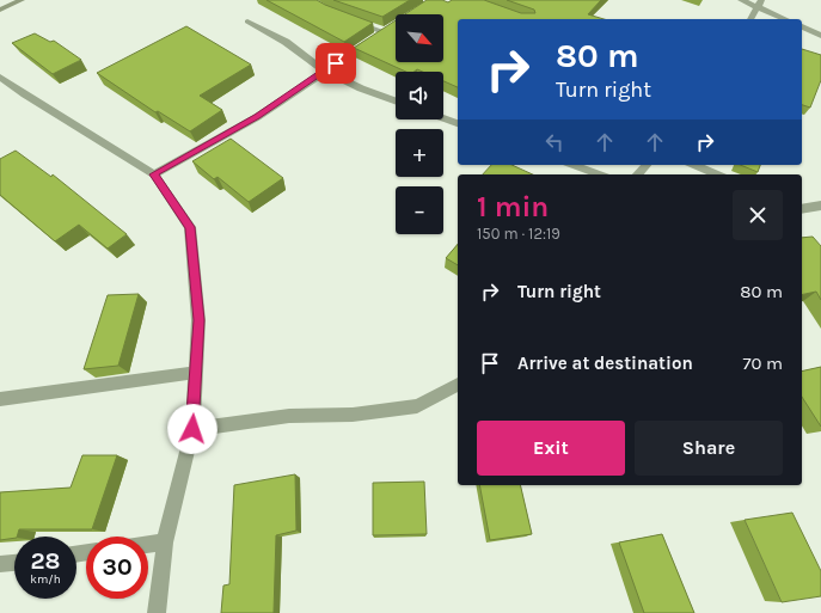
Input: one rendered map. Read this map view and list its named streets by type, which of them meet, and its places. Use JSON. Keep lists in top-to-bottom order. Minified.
{"north":"bottom right","page":{"map_buttons":["+","−"],"turn":["80 m","Turn right"],"heading":["1 min","150 m · 12:19"],"list":[{"name":"Turn right","value":"80 m"},{"name":"Arrive at destination","value":"70 m"}],"buttons":["Exit","Share"],"speed":"28 km/h","limit":"30"}}
